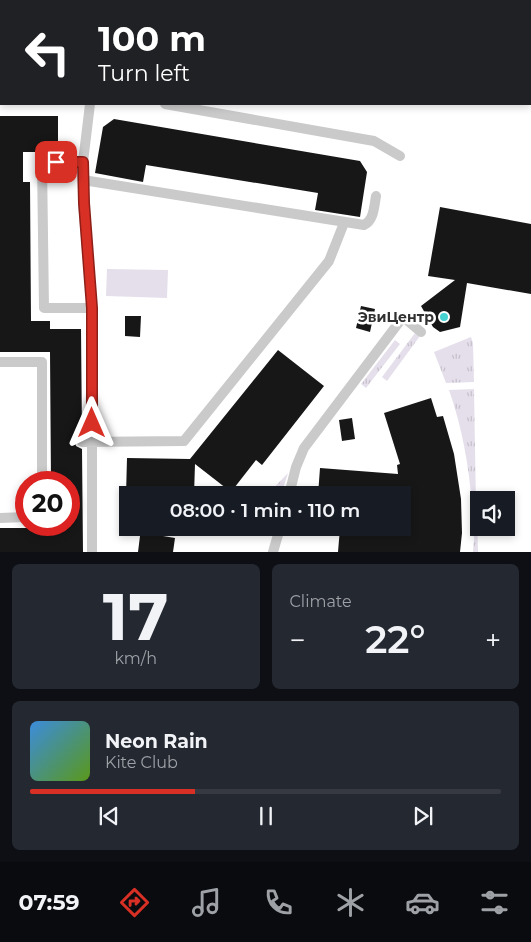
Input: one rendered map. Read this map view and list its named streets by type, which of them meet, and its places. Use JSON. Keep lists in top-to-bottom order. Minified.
{"places":["ЭвиЦентр"],"page":{"turn":["100 m","Turn left"],"limit":"20","trip":"08:00 · 1 min · 110 m","tile":[["17","km/h"],"Climate"],"heat":["−","22°","+"],"song":["Neon Rain","Kite Club"],"tabs":"07:59"}}
